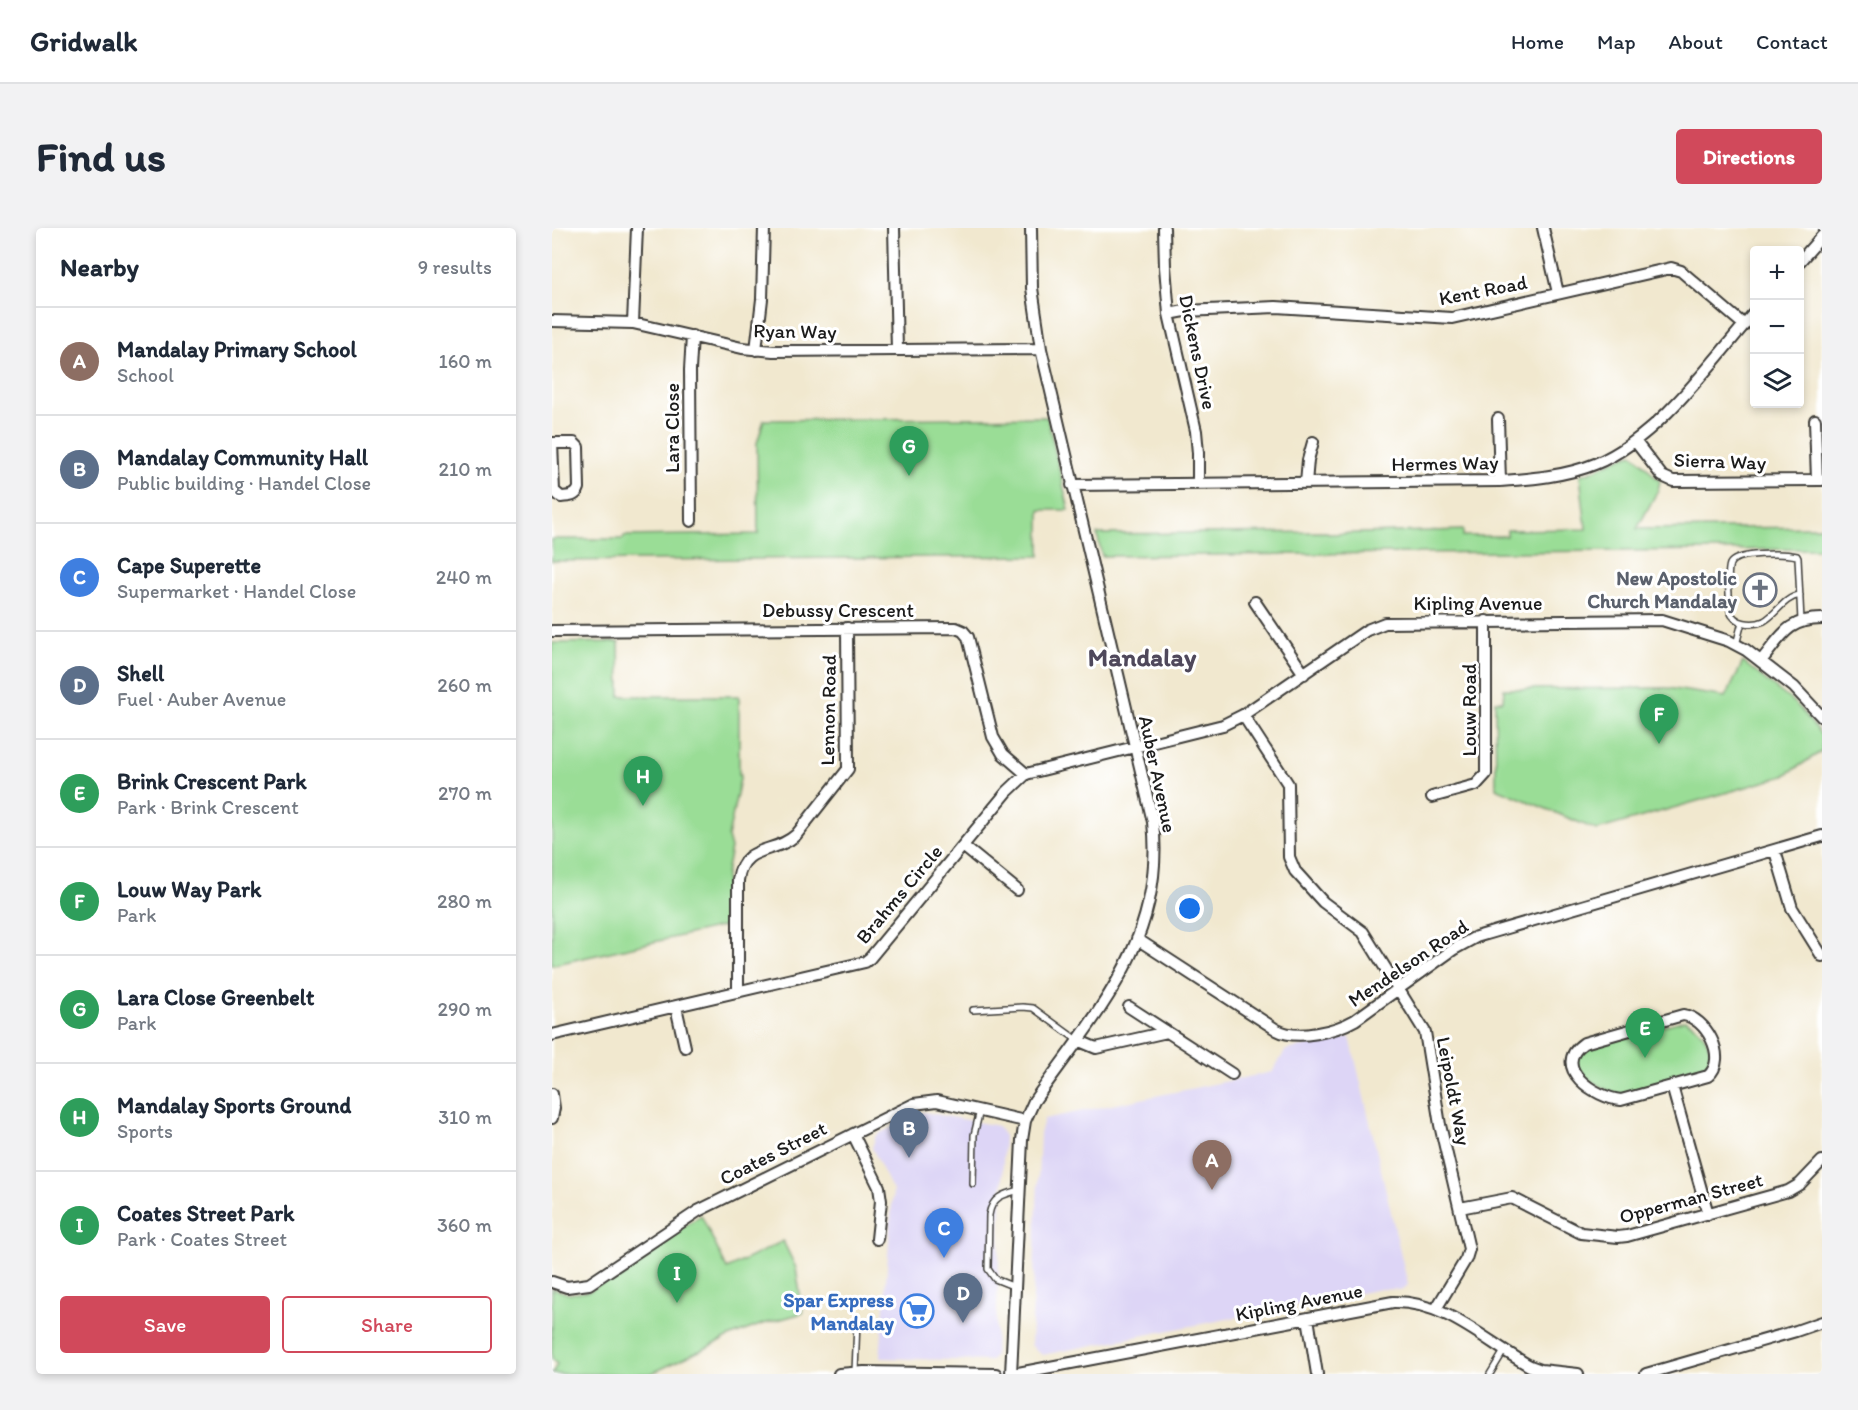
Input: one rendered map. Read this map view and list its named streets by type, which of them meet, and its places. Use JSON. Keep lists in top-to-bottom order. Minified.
{"streets":{"street":["Kent Road","Ryan Way","Dickens Drive","Lara Close","Sierra Way","Hermes Way","Kipling Avenue","Debussy Crescent","Lennon Road","Louw Road","Auber Avenue","Brahms Circle","Mendelson Road","Leipoldt Way","Coates Street","Opperman Street"]},"crossings":[["Kent Road","Dickens Drive"],["Kent Road","Hermes Way"],["Ryan Way","Lara Close"],["Ryan Way","Auber Avenue"],["Dickens Drive","Hermes Way"],["Sierra Way","Hermes Way"],["Hermes Way","Auber Avenue"],["Kipling Avenue","Louw Road"],["Kipling Avenue","Auber Avenue"],["Kipling Avenue","Brahms Circle"],["Kipling Avenue","Leipoldt Way"],["Debussy Crescent","Lennon Road"],["Debussy Crescent","Brahms Circle"],["Lennon Road","Brahms Circle"],["Auber Avenue","Brahms Circle"],["Auber Avenue","Mendelson Road"],["Auber Avenue","Coates Street"],["Mendelson Road","Leipoldt Way"],["Leipoldt Way","Opperman Street"]],"districts":["Mandalay"],"places":{"church":["New Apostolic Church Mandalay"],"supermarket":["Spar Express Mandalay"]},"page":{"header":"Gridwalk","nav":["Home","Map","About","Contact"],"buttons":["Directions",["Save","Share"]],"title":"Find us","heading":["Nearby","9 results"],"map_buttons":["+","−"],"list":[{"mark":"A","name":"Mandalay Primary School","note":"School","value":"160 m"},{"mark":"B","name":"Mandalay Community Hall","note":"Public building · Handel Close","value":"210 m"},{"mark":"C","name":"Cape Superette","note":"Supermarket · Handel Close","value":"240 m"},{"mark":"D","name":"Shell","note":"Fuel · Auber Avenue","value":"260 m"},{"mark":"E","name":"Brink Crescent Park","note":"Park · Brink Crescent","value":"270 m"},{"mark":"F","name":"Louw Way Park","note":"Park","value":"280 m"},{"mark":"G","name":"Lara Close Greenbelt","note":"Park","value":"290 m"},{"mark":"H","name":"Mandalay Sports Ground","note":"Sports","value":"310 m"},{"mark":"I","name":"Coates Street Park","note":"Park · Coates Street","value":"360 m"}],"pins":["G","F","H","E","B","A","C","I","D"]}}
